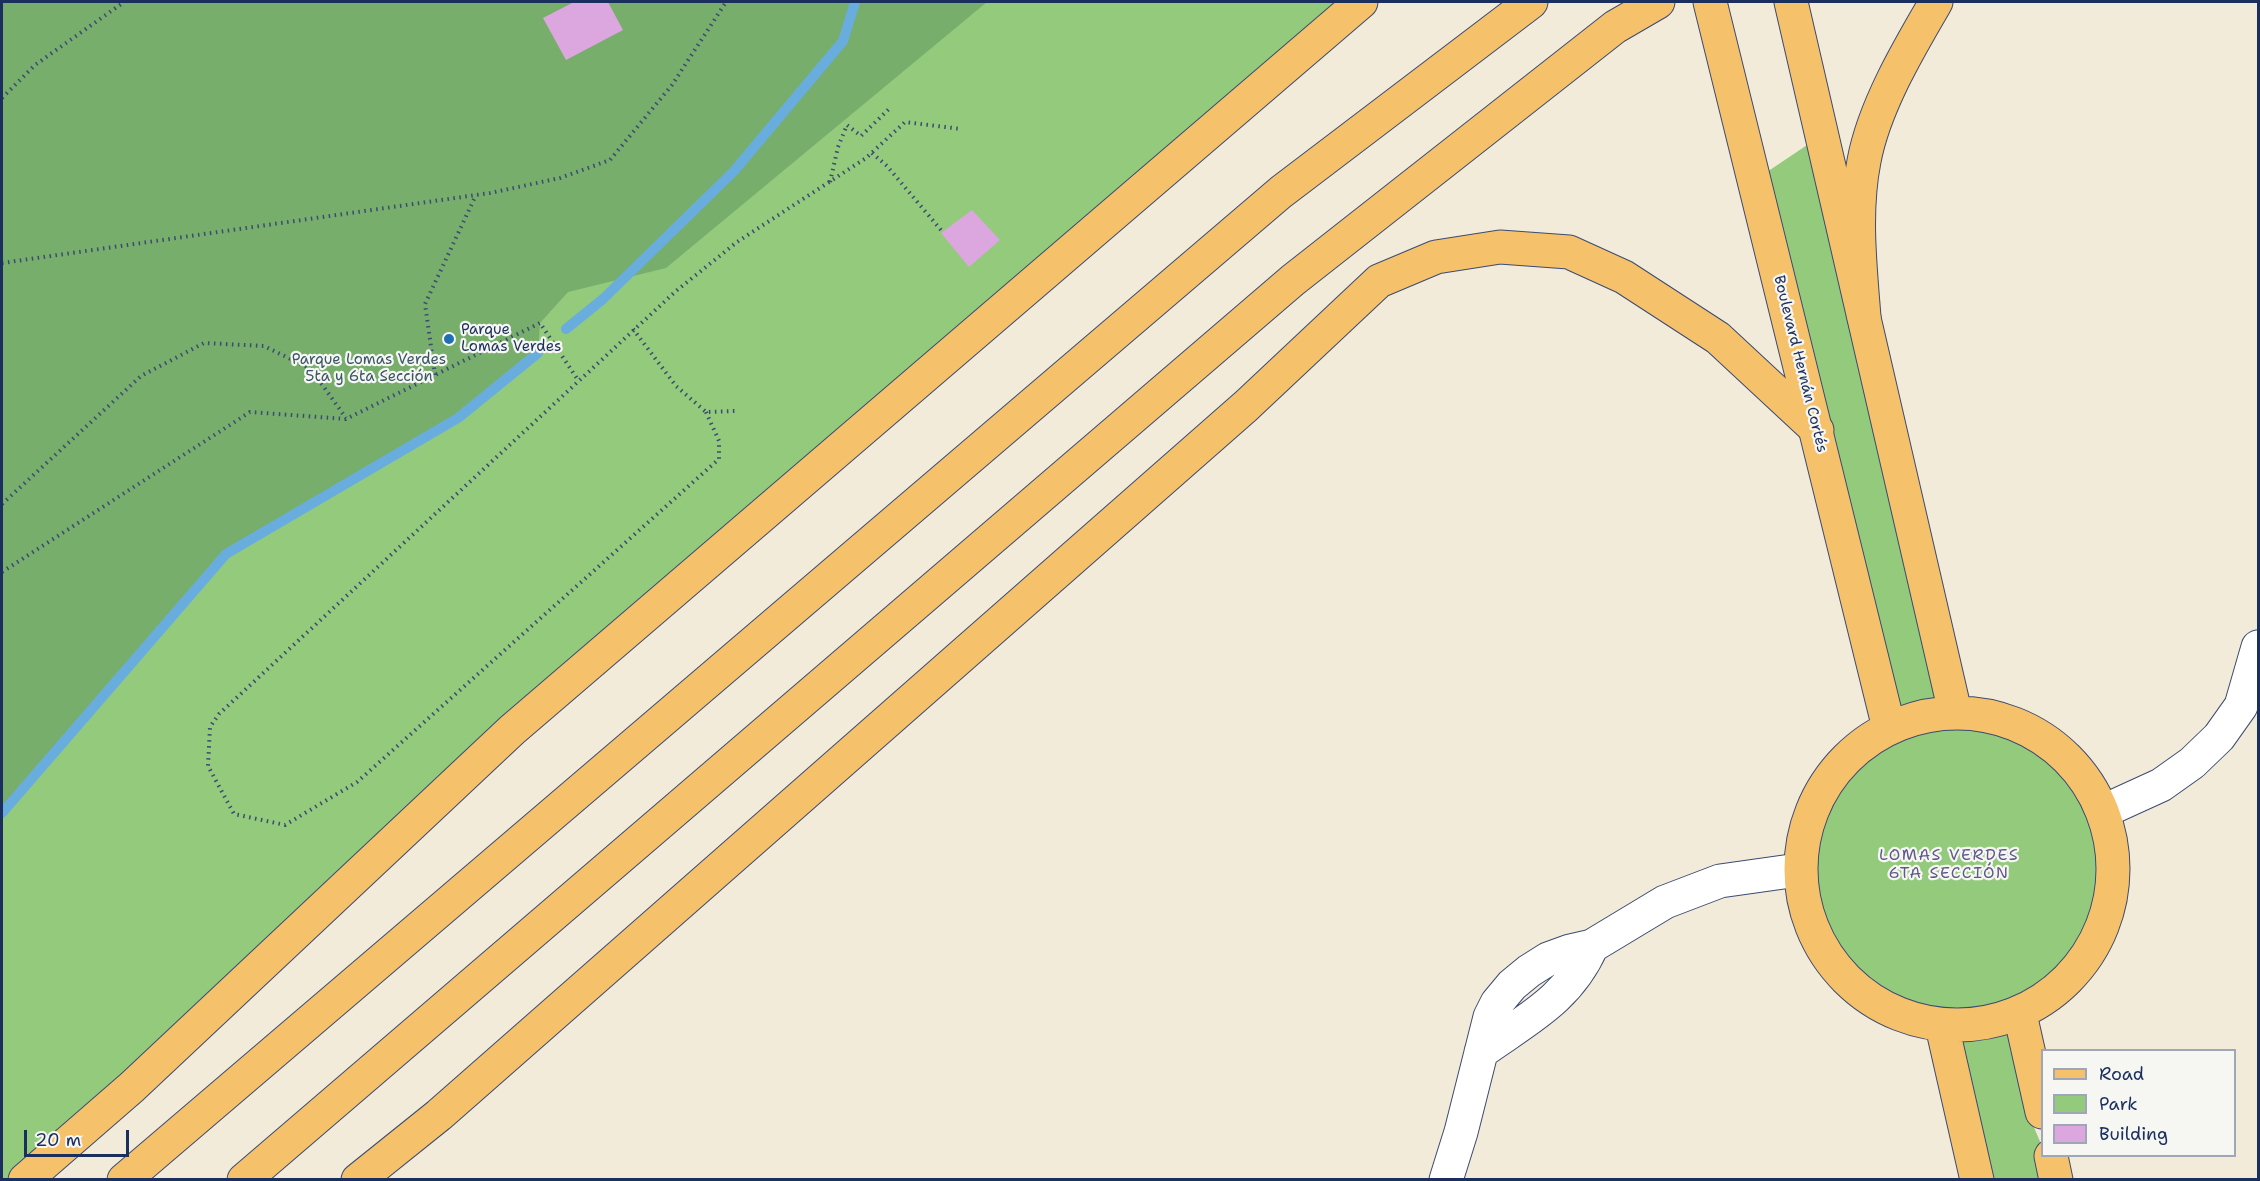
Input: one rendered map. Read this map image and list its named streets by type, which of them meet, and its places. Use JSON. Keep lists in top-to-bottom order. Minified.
{"streets":{"main road":["Boulevard Hernán Cortés"]},"districts":["LOMAS VERDES 6TA SECCIÓN"],"parks":["Parque Lomas Verdes 5ta y 6ta Sección"],"places":["Parque Lomas Verdes"],"legend":["Road","Park","Building"],"scale_bar":"20 m"}
